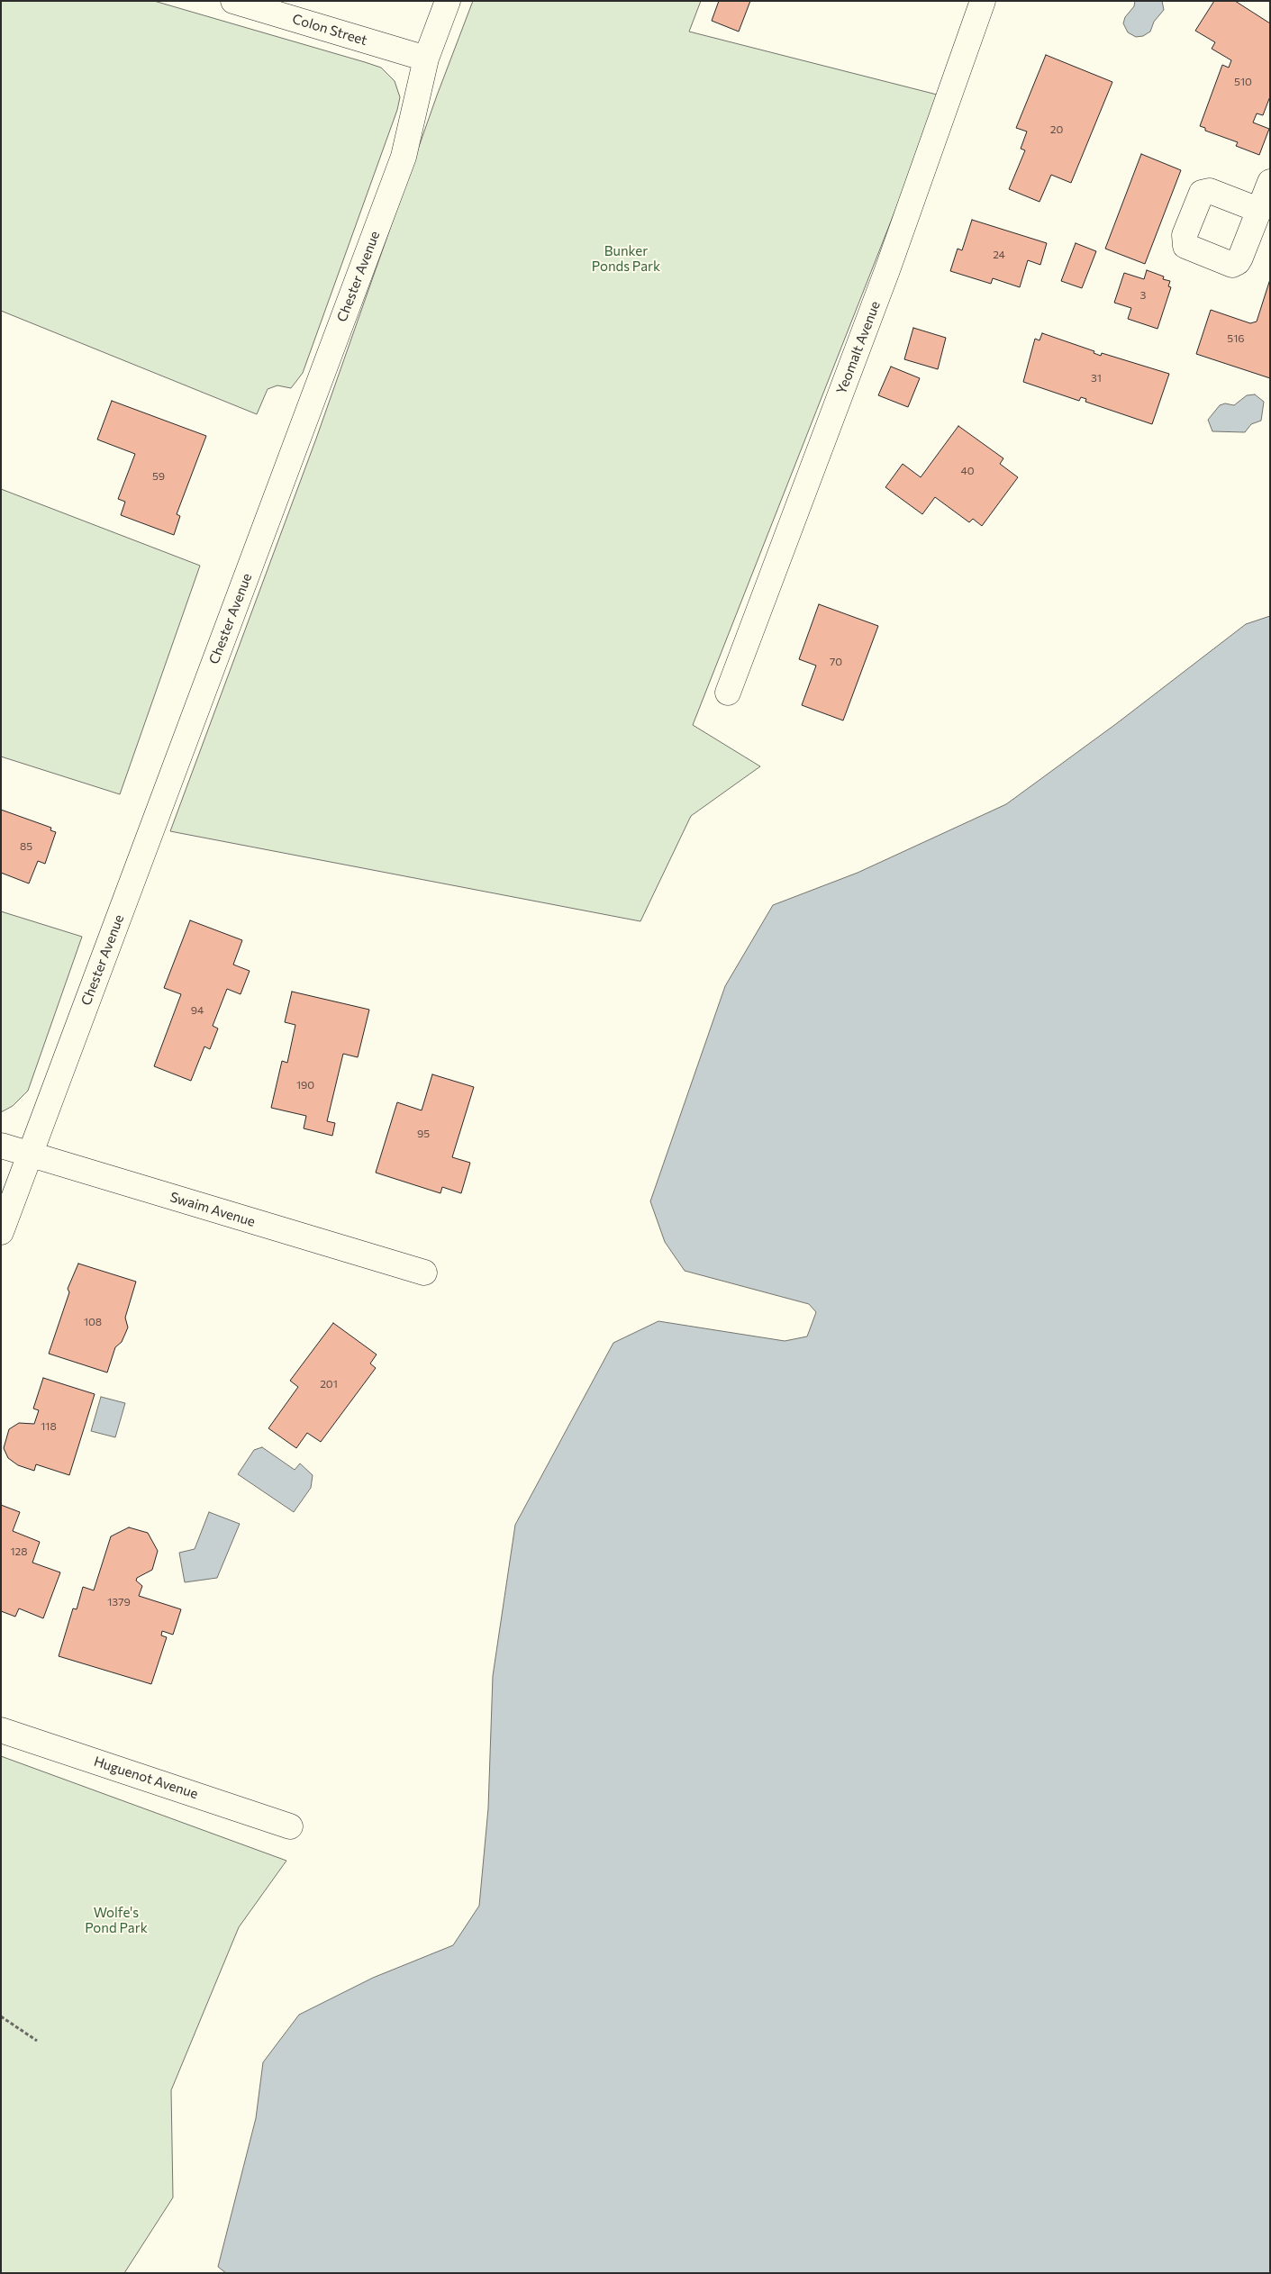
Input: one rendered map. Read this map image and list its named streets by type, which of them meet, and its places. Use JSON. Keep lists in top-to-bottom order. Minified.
{"streets":{"street":["Colon Street","Chester Avenue","Yeomalt Avenue","Swaim Avenue","Huguenot Avenue"]},"crossings":[["Colon Street","Chester Avenue"],["Chester Avenue","Swaim Avenue"]],"parks":["Bunker Ponds Park","Wolfe's Pond Park"],"house_numbers":["510","20","24","3","516","31","40","59","70","85","94","190","95","108","201","118","128","1379"]}
